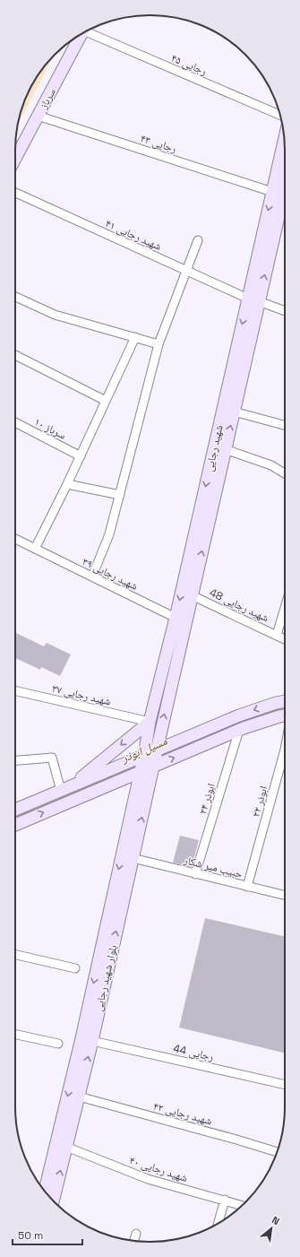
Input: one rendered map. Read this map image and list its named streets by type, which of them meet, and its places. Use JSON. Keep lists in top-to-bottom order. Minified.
{"streets":{"main road":["سرباز","شهید رجایی","بلوار شهید رجایی"],"street":["رجایی ۴۵","رجایی ۴۳","شهید رجایی ۴۱","سرباز ۱۰","شهید رجایی ۳۹","شهید رجایی 48","شهید رجایی ۳۷","ابوذر ۲۴","ابوذر ۲۲","حبیب میر شکار","رجایی 44","شهید رجایی ۴۲","شهید رجایی ۴۰"]},"crossings":[["سرباز","رجایی ۴۳"],["رجایی ۴۳","شهید رجایی"],["شهید رجایی ۴۱","شهید رجایی"],["شهید رجایی","شهید رجایی ۳۹"],["شهید رجایی","شهید رجایی 48"],["شهید رجایی","شهید رجایی ۳۷"],["شهید رجایی","بلوار شهید رجایی"],["ابوذر ۲۴","حبیب میر شکار"],["ابوذر ۲۲","حبیب میر شکار"],["حبیب میر شکار","بلوار شهید رجایی"],["بلوار شهید رجایی","رجایی 44"],["بلوار شهید رجایی","شهید رجایی ۴۲"],["بلوار شهید رجایی","شهید رجایی ۴۰"]],"water":["مسیل ابوذر"],"scale_bar":"50 m","north":"top right"}
